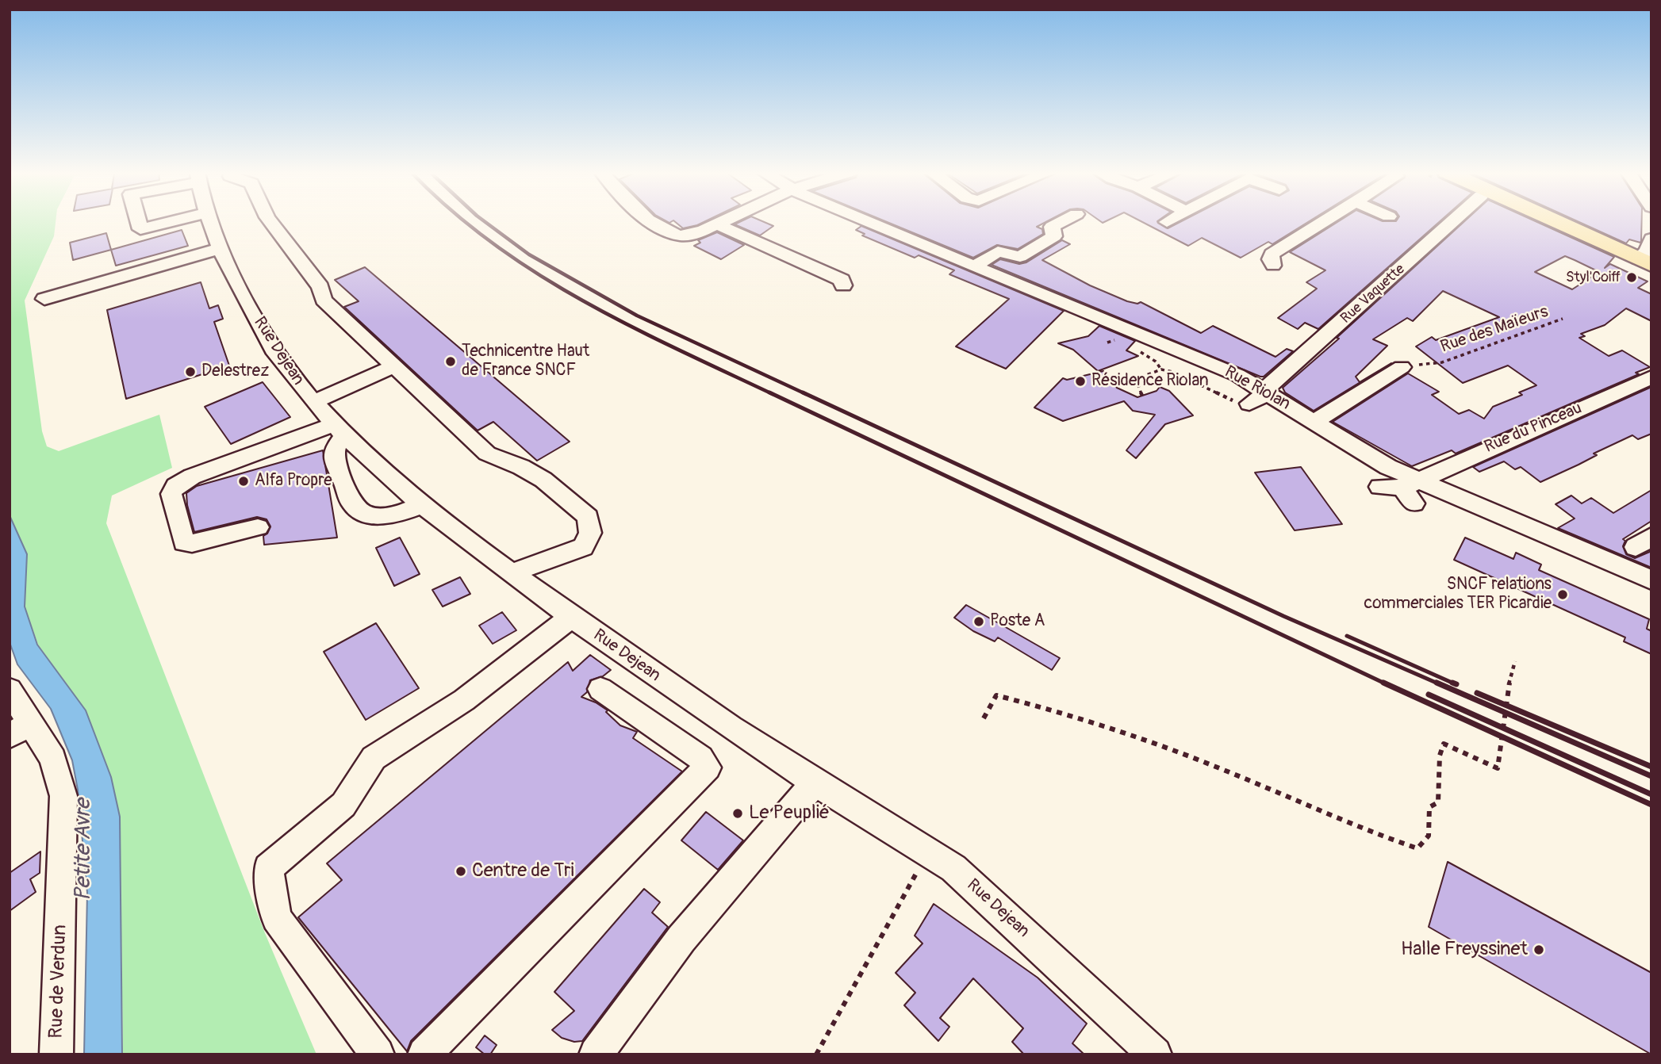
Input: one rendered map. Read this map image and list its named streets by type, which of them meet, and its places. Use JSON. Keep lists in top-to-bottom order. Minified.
{"streets":{"street":["Rue Vaquette","Rue Dejean","Rue Riolan","Rue du Pinceau","Rue de Verdun"],"path":["Rue des Maïeurs"]},"crossings":[["Rue Vaquette","Rue Riolan"],["Rue Riolan","Rue du Pinceau"]],"water":["Petite Avre"],"places":["Styl'Coiff","Technicentre Haut de France SNCF","Delestrez","Résidence Riolan","Alfa Propre","SNCF relations commerciales TER Picardie","Poste A","Le Peuplié","Centre de Tri","Halle Freyssinet"]}
